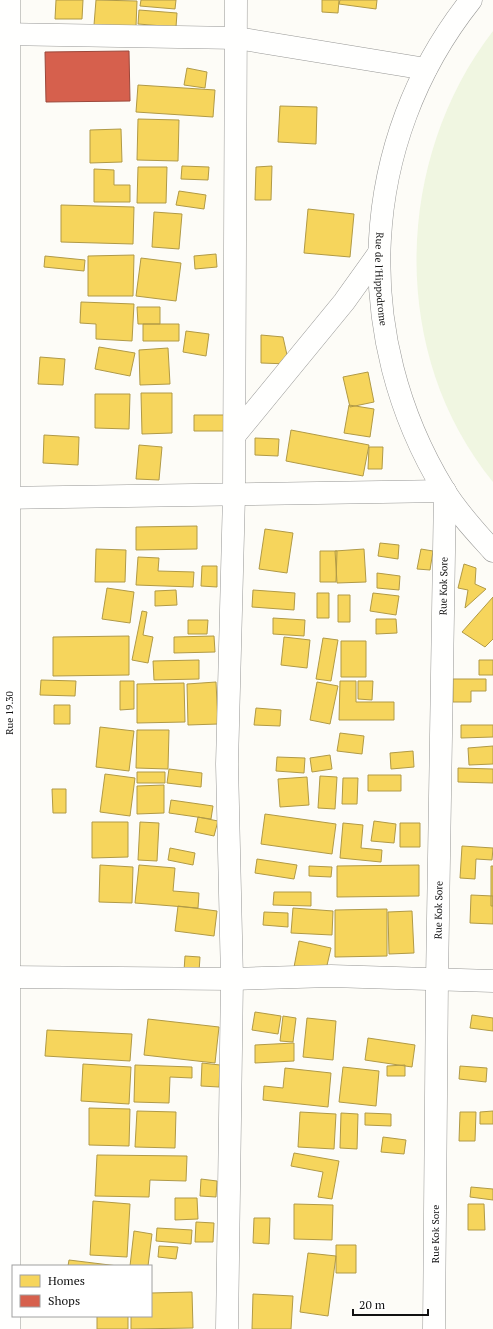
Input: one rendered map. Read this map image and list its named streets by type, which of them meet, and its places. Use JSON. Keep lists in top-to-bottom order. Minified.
{"streets":{"street":["Rue de l'Hippodrome","Rue Kok Sore","Rue 19.30"]},"crossings":[["Rue de l'Hippodrome","Rue Kok Sore"]],"legend":["Homes","Shops"],"scale_bar":"20 m"}
